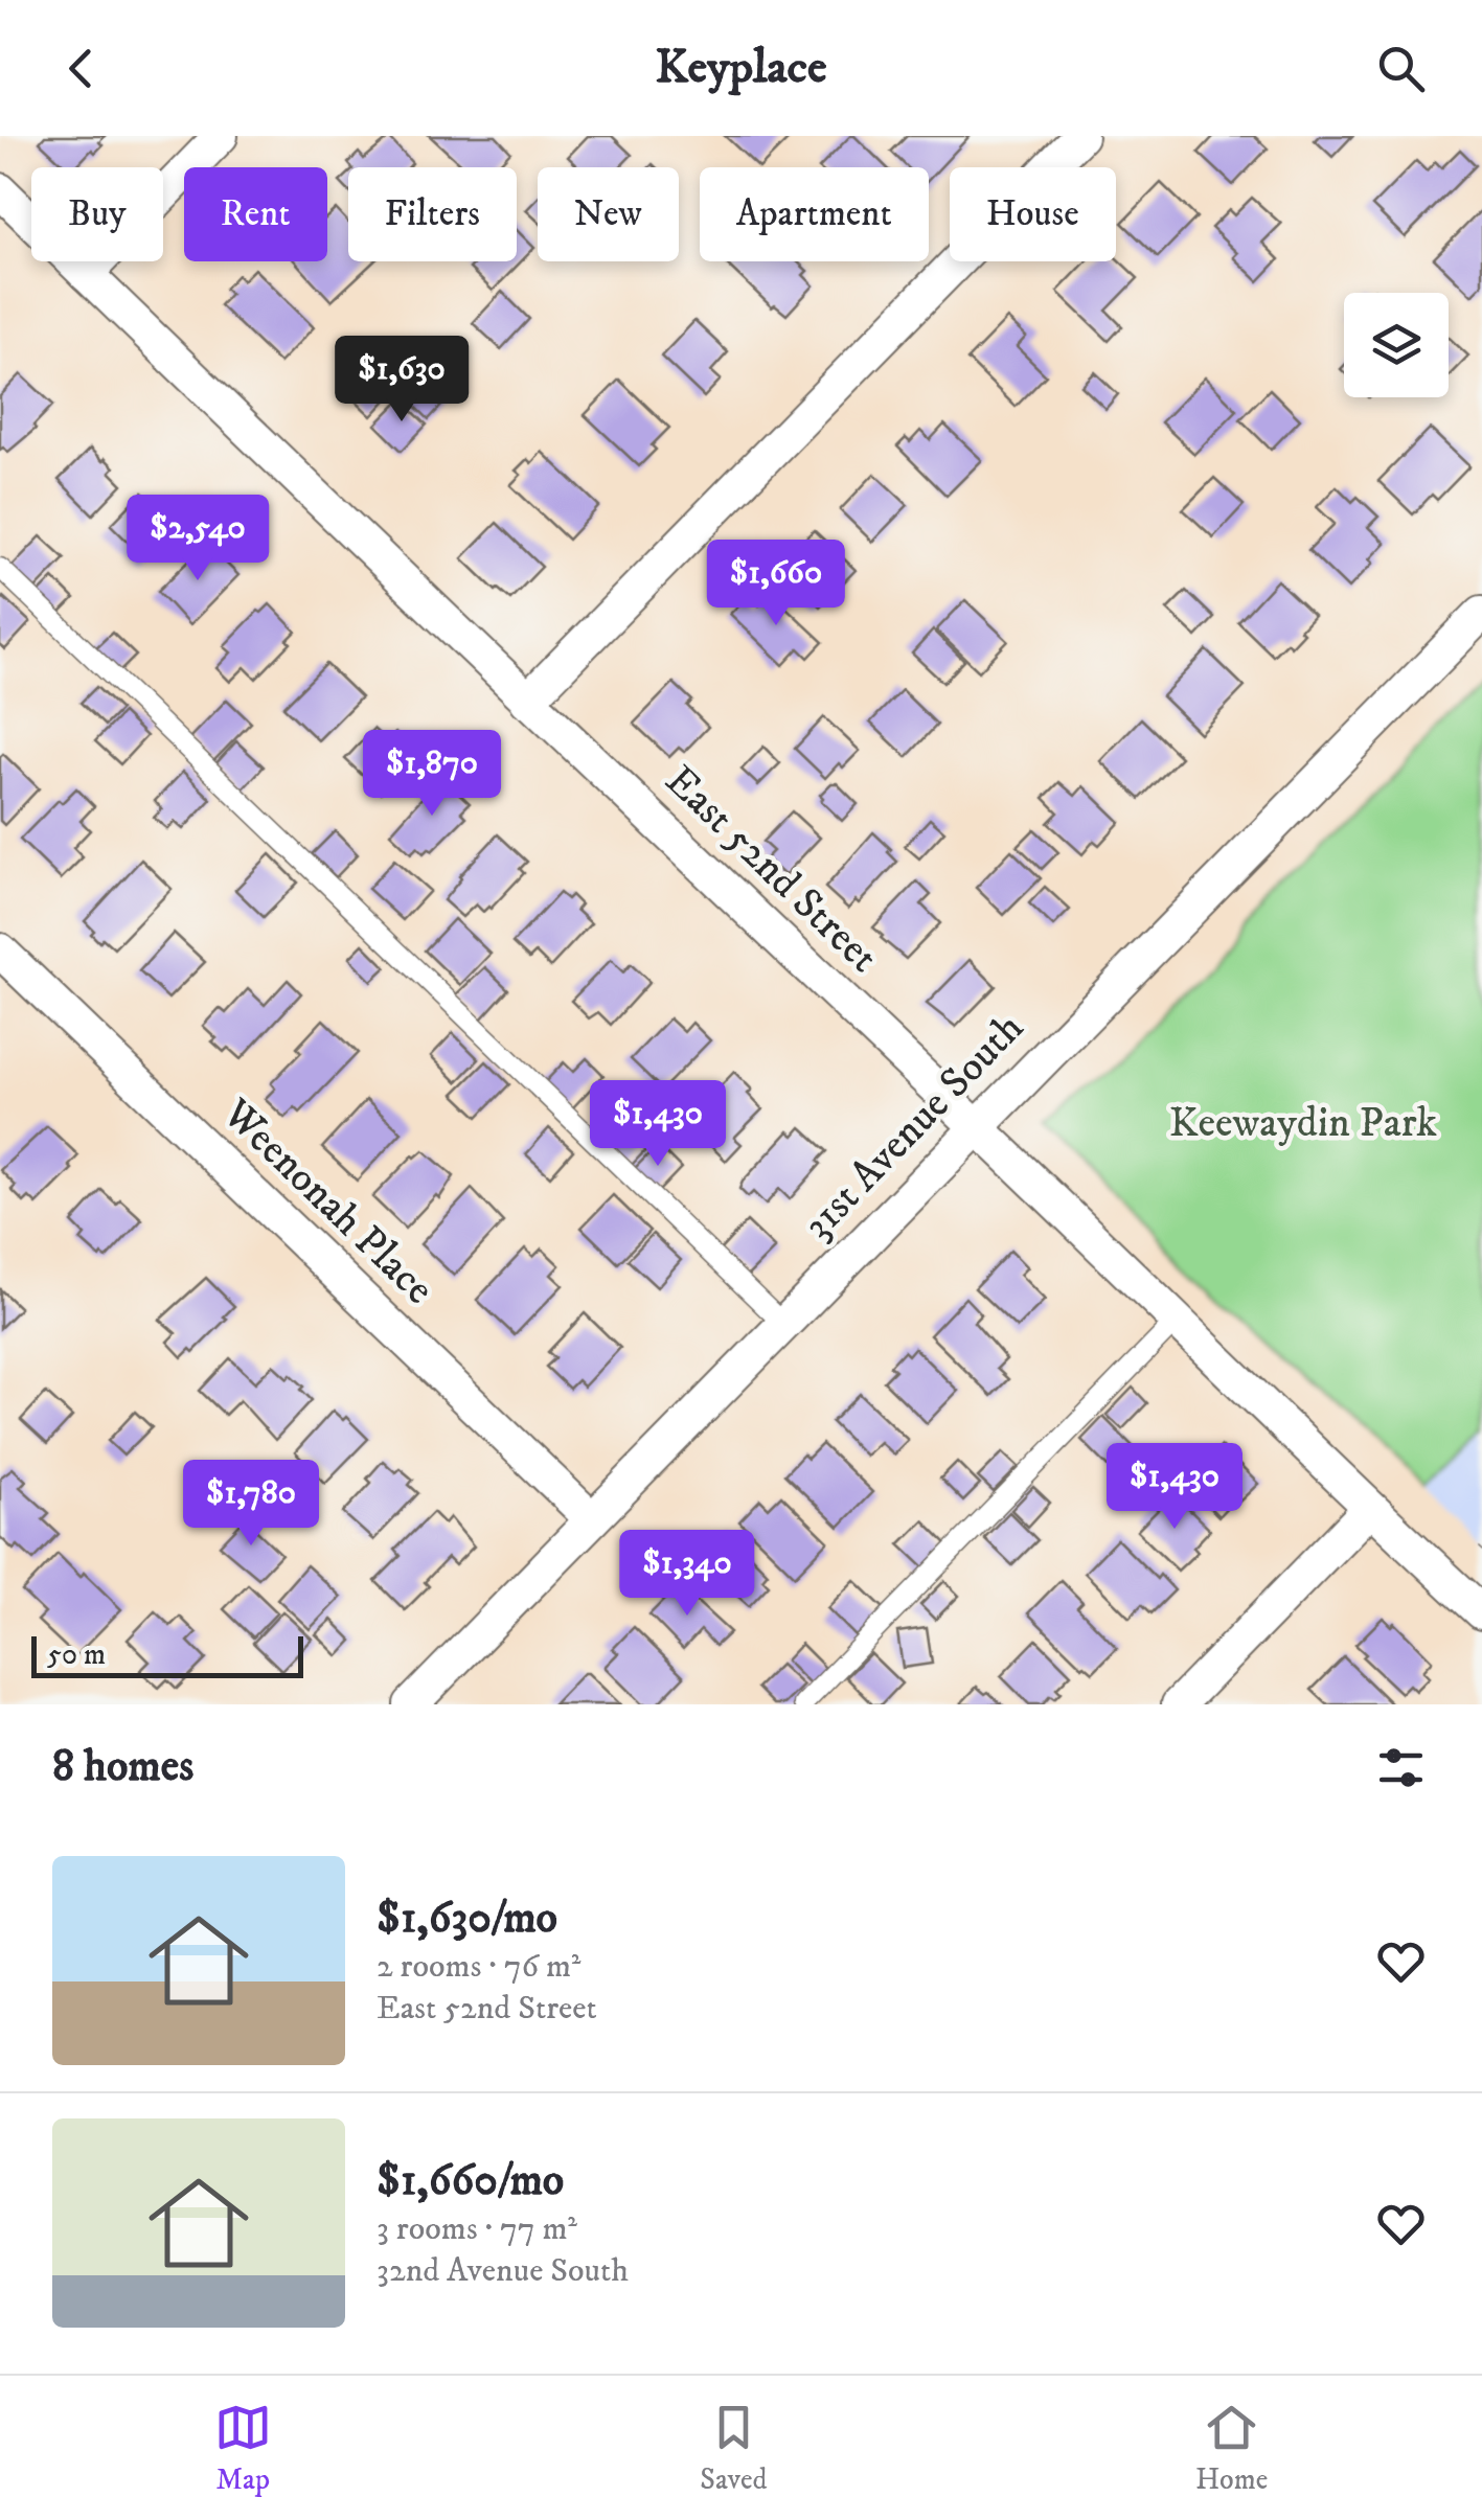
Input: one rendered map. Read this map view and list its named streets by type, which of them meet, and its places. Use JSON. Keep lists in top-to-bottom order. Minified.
{"streets":{"street":["East 52nd Street","31st Avenue South","Weenonah Place"]},"crossings":[["East 52nd Street","31st Avenue South"],["31st Avenue South","Weenonah Place"]],"parks":["Keewaydin Park"],"scale_bar":"50 m","page":{"header":"Keyplace","chip":["Buy","Rent","Filters","New","Apartment","House"],"price":["$1,630","$2,540","$1,660","$1,870","$1,430","$1,430","$1,780","$1,340"],"scale":"50 m","heading":"8 homes","list":[{"name":"$1,630/mo","note":"2 rooms · 76 m² · East 52nd Street"},{"name":"$1,660/mo","note":"3 rooms · 77 m² · 32nd Avenue South"}],"tabs":["Map","Saved","Home"]}}
